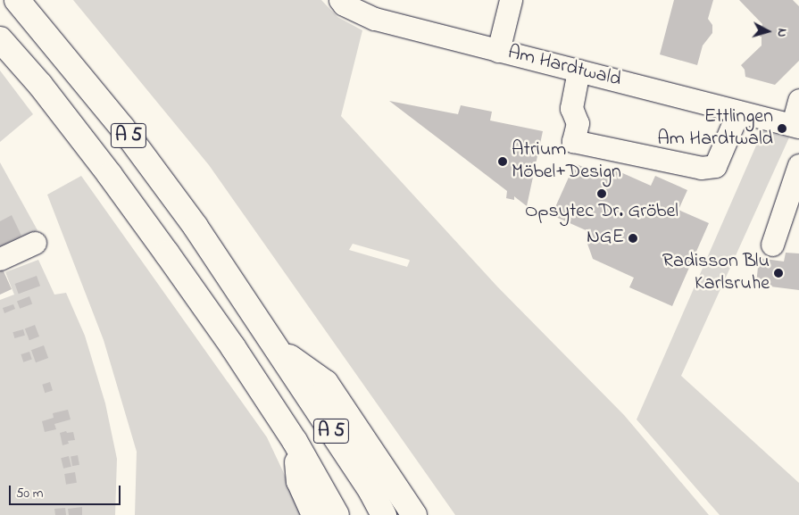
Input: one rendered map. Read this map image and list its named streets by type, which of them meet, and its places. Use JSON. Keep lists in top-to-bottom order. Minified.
{"streets":{"highway":["A 5"],"street":["Am Hardtwald"]},"places":["Ettlingen Am Hardtwald","Atrium Möbel+Design","Opsytec Dr. Gröbel","NGE","Radisson Blu Karlsruhe"],"scale_bar":"50 m","north":"right"}
